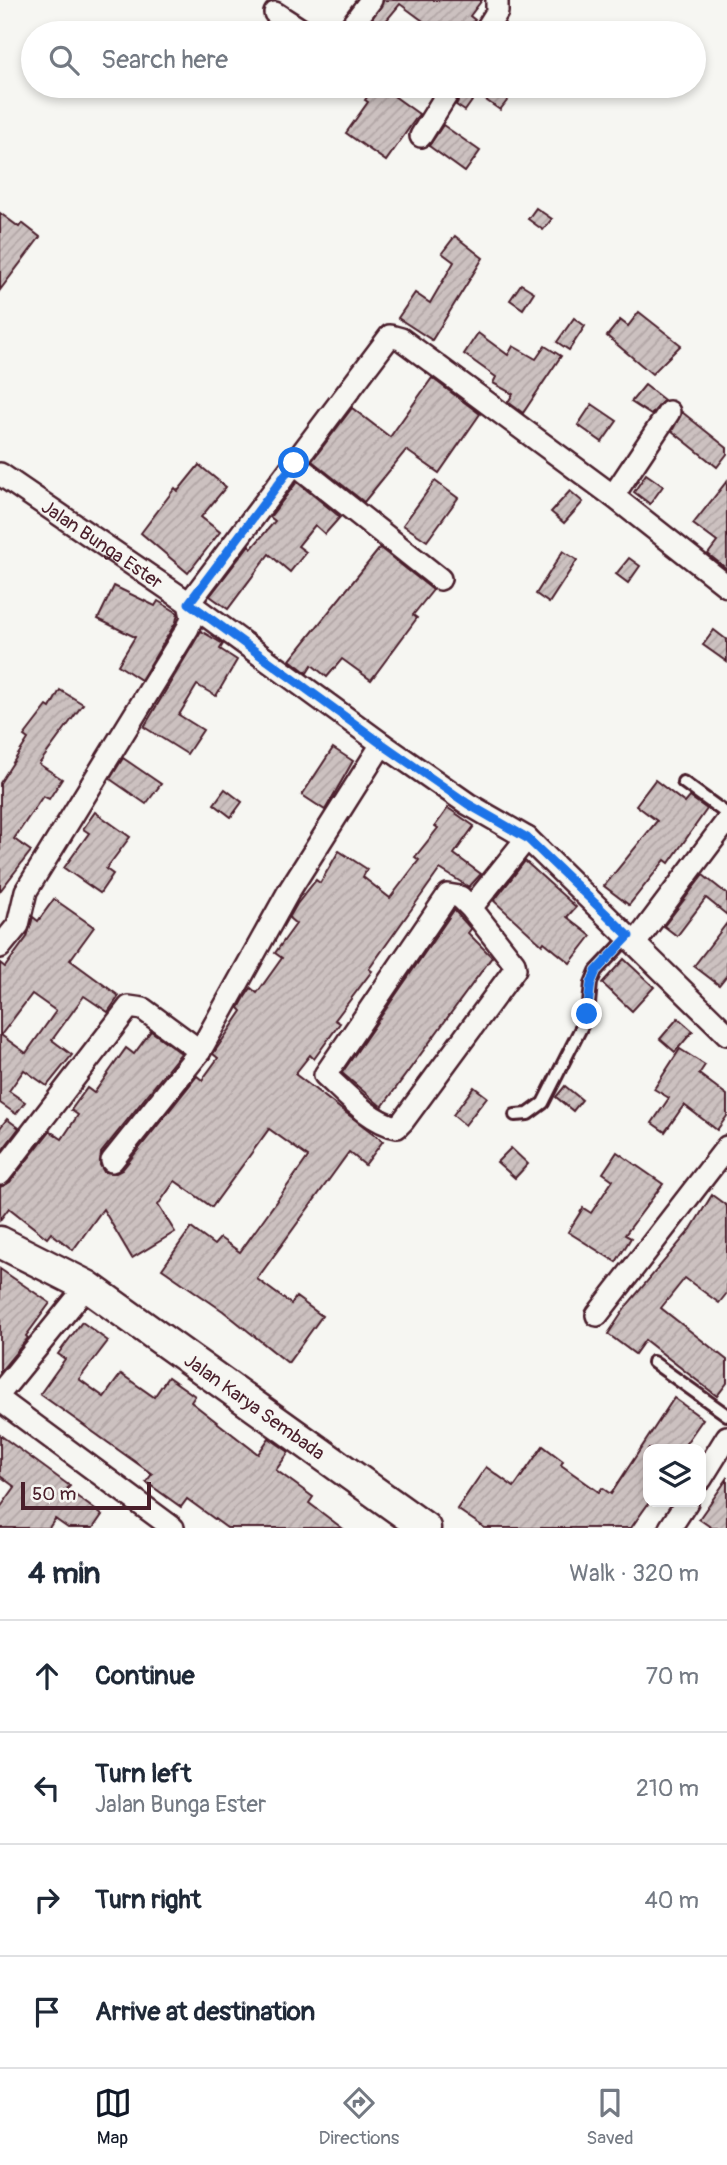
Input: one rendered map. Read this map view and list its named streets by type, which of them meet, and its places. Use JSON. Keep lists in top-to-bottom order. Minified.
{"streets":{"street":["Jalan Bunga Ester","Jalan Karya Sembada"]},"scale_bar":"50 m","page":{"search":"Search here","scale":"50 m","heading":["4 min","Walk · 320 m"],"list":[["Continue","70 m"],["Turn left","Jalan Bunga Ester","210 m"],["Turn right","40 m"],"Arrive at destination"],"nav":["Map","Directions","Saved"]}}
